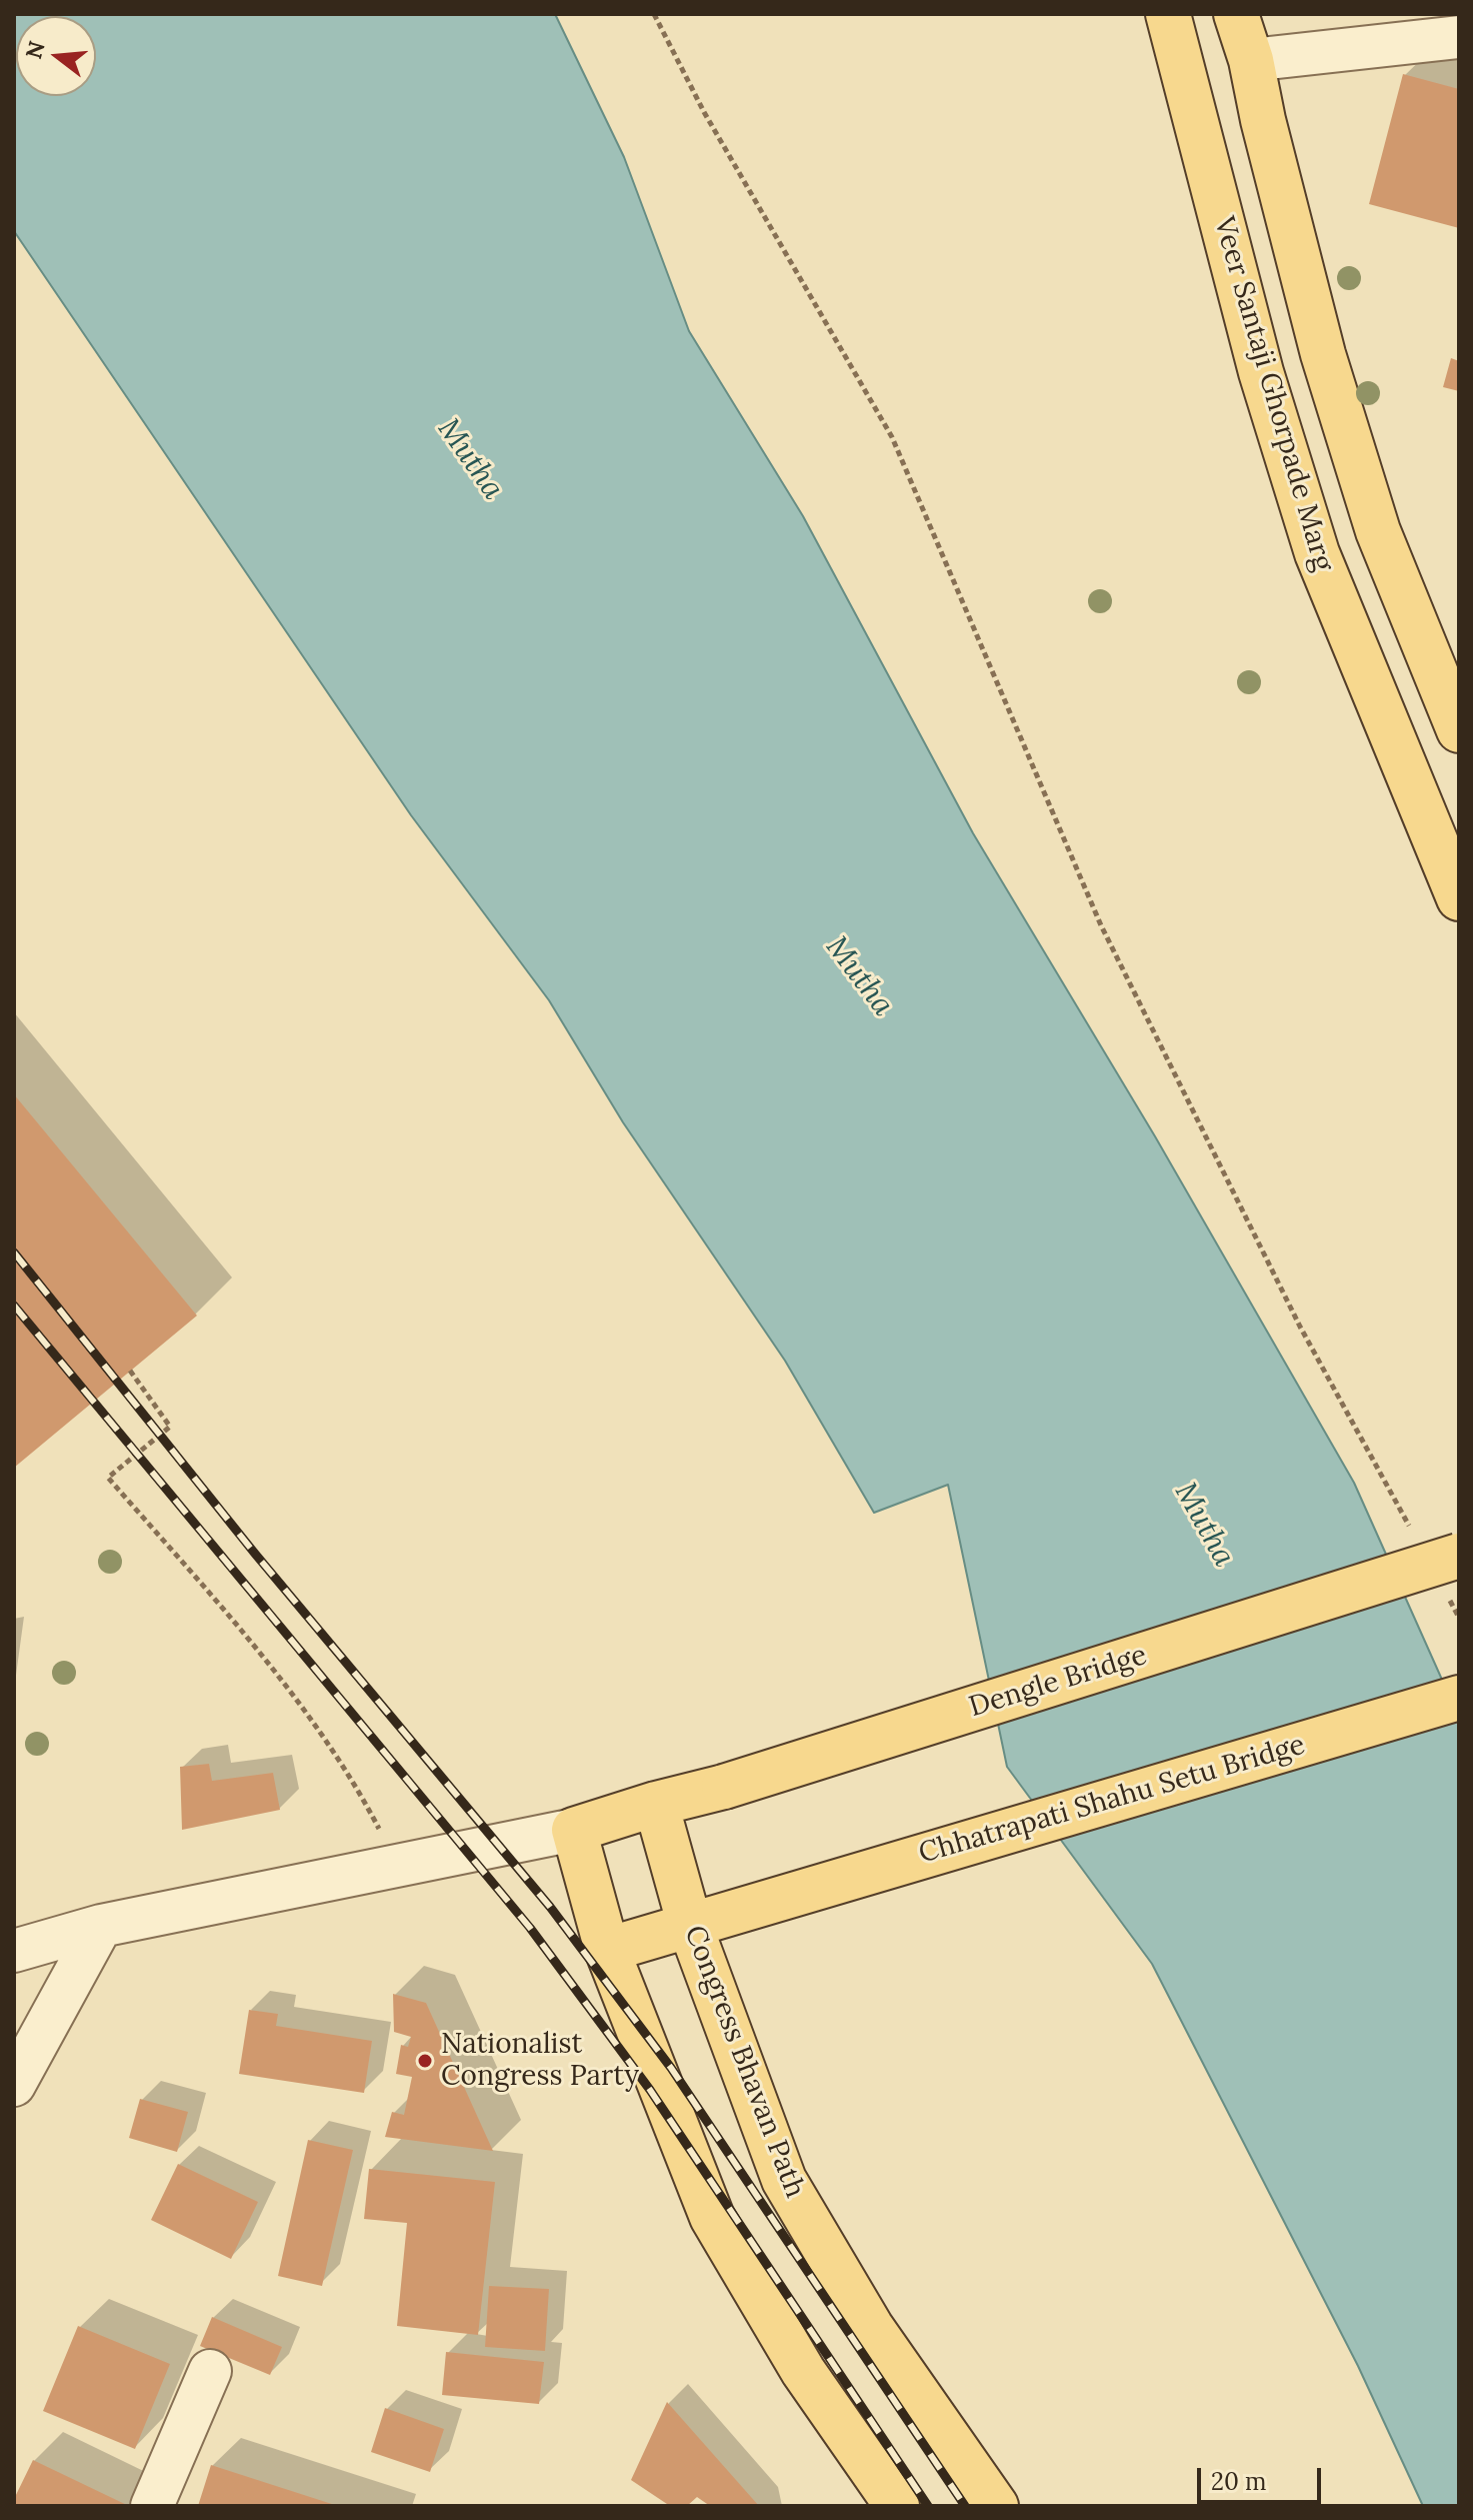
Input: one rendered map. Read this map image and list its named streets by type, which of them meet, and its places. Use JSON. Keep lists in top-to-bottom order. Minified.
{"streets":{"main road":["Veer Santaji Ghorpade Marg","Dengle Bridge","Chhatrapati Shahu Setu Bridge","Congress Bhavan Path"]},"crossings":[["Dengle Bridge","Congress Bhavan Path"],["Chhatrapati Shahu Setu Bridge","Congress Bhavan Path"]],"water":["Mutha"],"places":["Nationalist Congress Party"],"scale_bar":"20 m","north":"left"}
